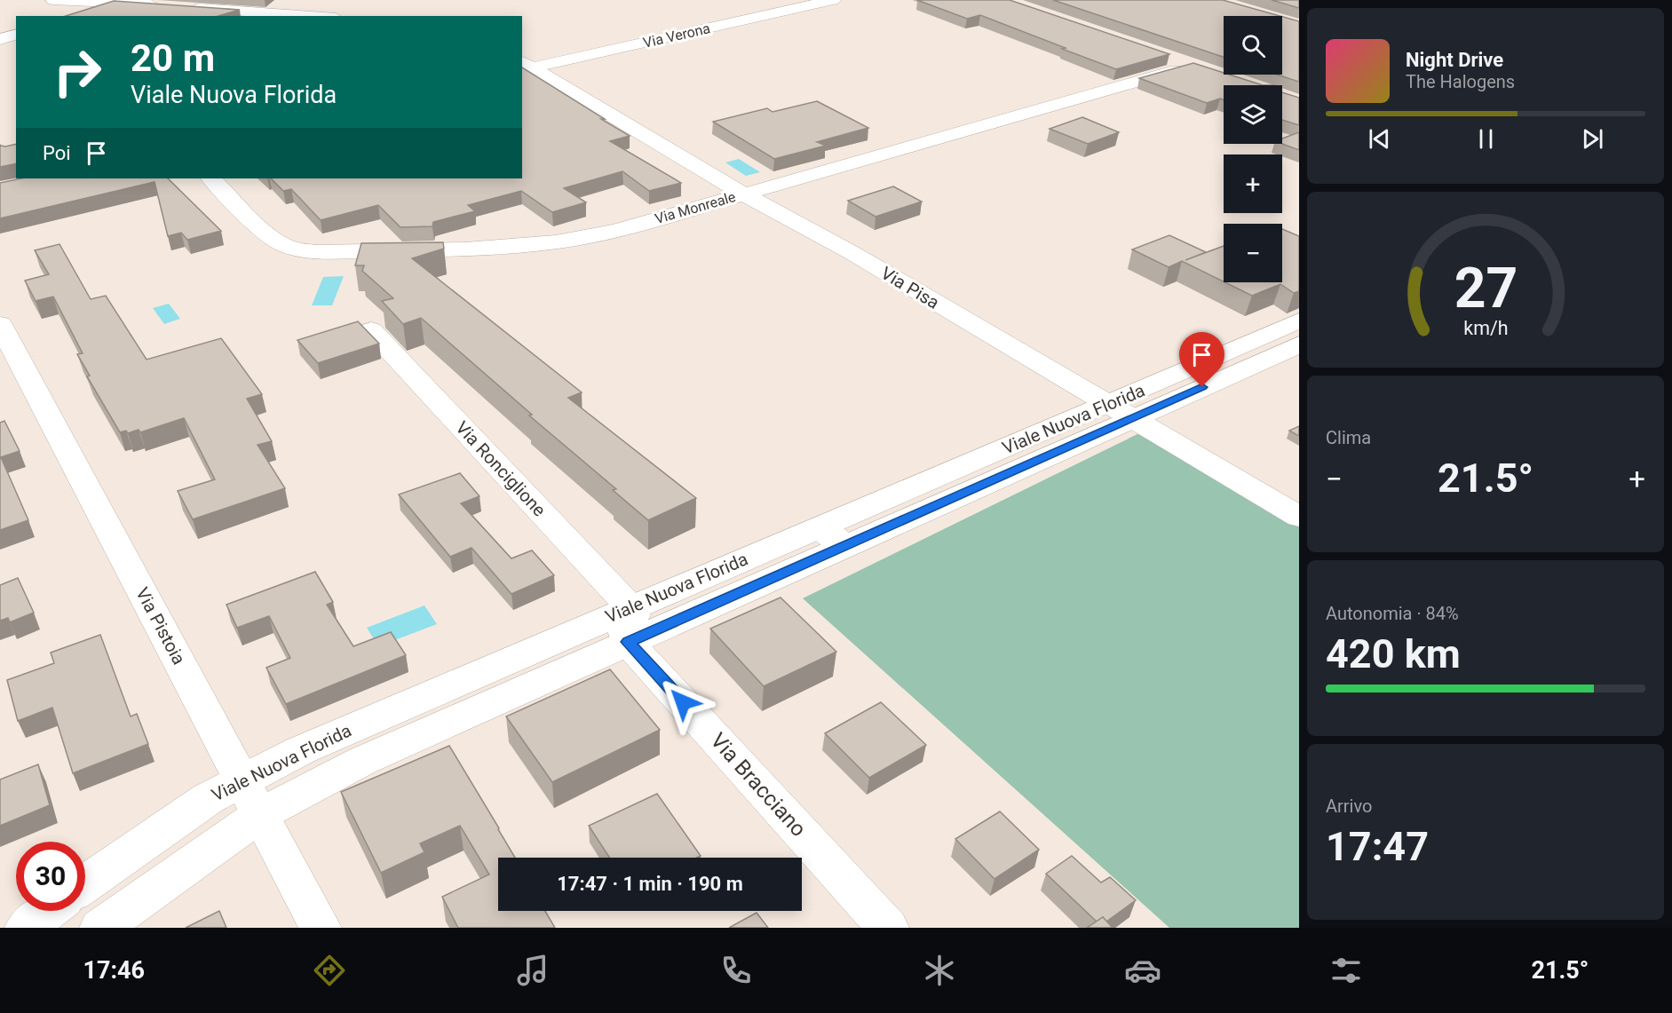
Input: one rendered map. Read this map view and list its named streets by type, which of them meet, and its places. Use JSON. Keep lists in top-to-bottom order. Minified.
{"streets":{"street":["Via Verona","Via Monreale","Via Pisa","Viale Nuova Florida","Via Ronciglione","Via Pistoia","Via Bracciano"]},"crossings":[["Via Verona","Via Pisa"],["Via Monreale","Via Pisa"],["Via Pisa","Viale Nuova Florida"],["Viale Nuova Florida","Via Ronciglione"],["Viale Nuova Florida","Via Pistoia"],["Viale Nuova Florida","Via Bracciano"],["Via Ronciglione","Via Bracciano"]],"page":{"map_buttons":["+","−"],"turn":["20 m","Viale Nuova Florida"],"song":["Night Drive","The Halogens"],"then":"Poi","tile":["Clima",["Autonomia · 84%","420 km"],["Arrivo","17:47"]],"heat":["−","21.5°","+"],"limit":"30","trip":"17:47 · 1 min · 190 m","tabs":["17:46","21.5°"],"gauge":["27","km/h"]}}
